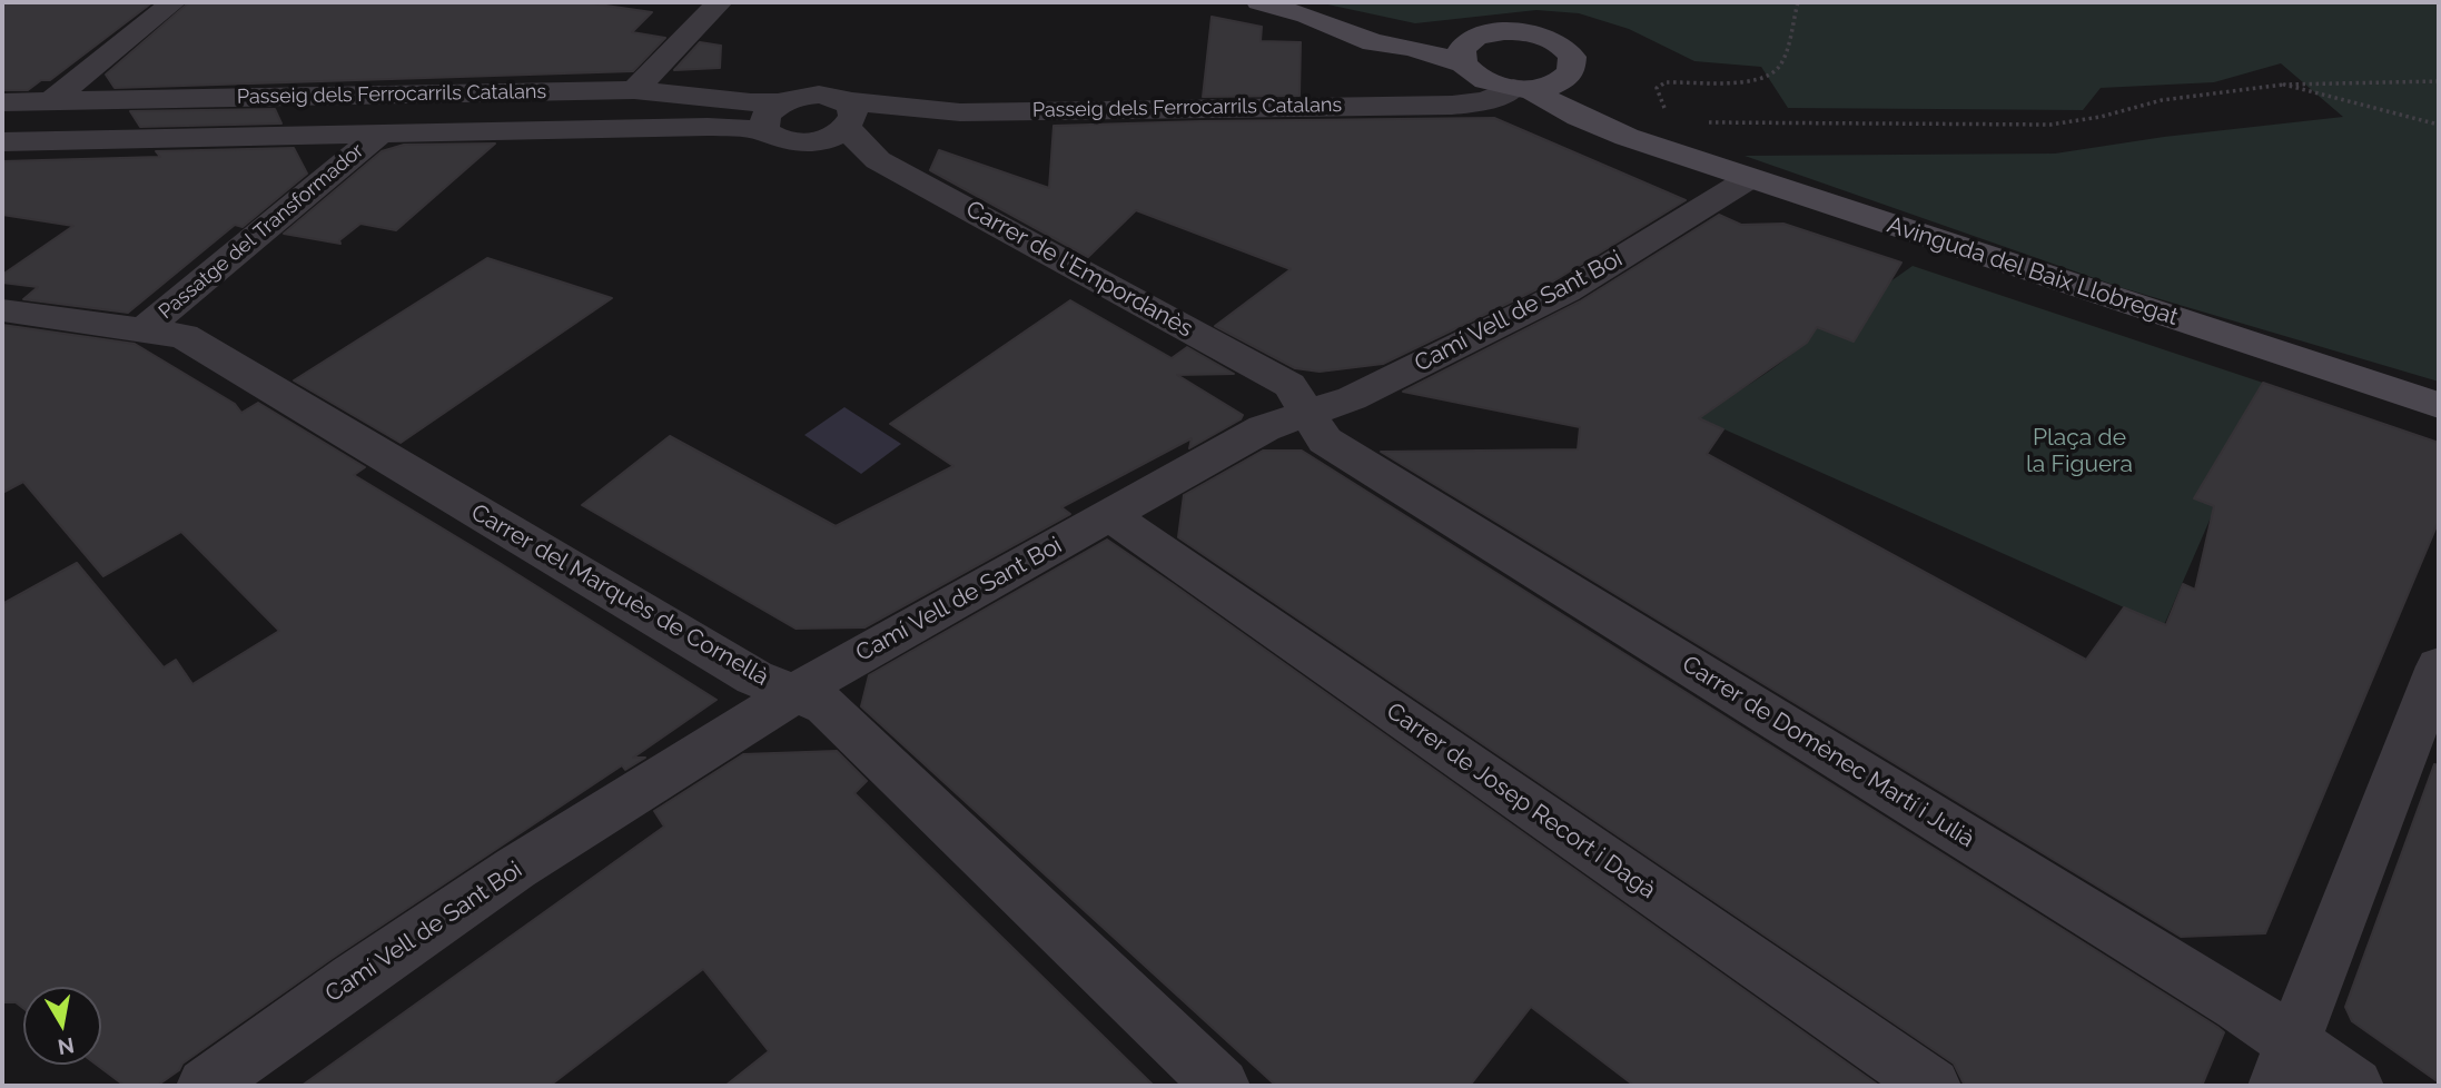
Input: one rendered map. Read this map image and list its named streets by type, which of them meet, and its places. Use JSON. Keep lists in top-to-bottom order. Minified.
{"streets":{"main road":["Avinguda del Baix Llobregat"],"street":["Passeig dels Ferrocarrils Catalans","Passatge del Transformador","Carrer de l'Empordanès","Camí Vell de Sant Boi","Carrer del Marquès de Cornellà","Carrer de Domènec Martí i Julià","Carrer de Josep Recort i Dagà"]},"crossings":[["Passeig dels Ferrocarrils Catalans","Passatge del Transformador"],["Passeig dels Ferrocarrils Catalans","Carrer de l'Empordanès"],["Passeig dels Ferrocarrils Catalans","Avinguda del Baix Llobregat"],["Passatge del Transformador","Carrer del Marquès de Cornellà"],["Carrer de l'Empordanès","Camí Vell de Sant Boi"],["Carrer de l'Empordanès","Carrer de Domènec Martí i Julià"],["Avinguda del Baix Llobregat","Camí Vell de Sant Boi"],["Camí Vell de Sant Boi","Carrer del Marquès de Cornellà"],["Camí Vell de Sant Boi","Carrer de Domènec Martí i Julià"],["Camí Vell de Sant Boi","Carrer de Josep Recort i Dagà"]],"parks":["Plaça de la Figuera"],"north":"bottom"}
